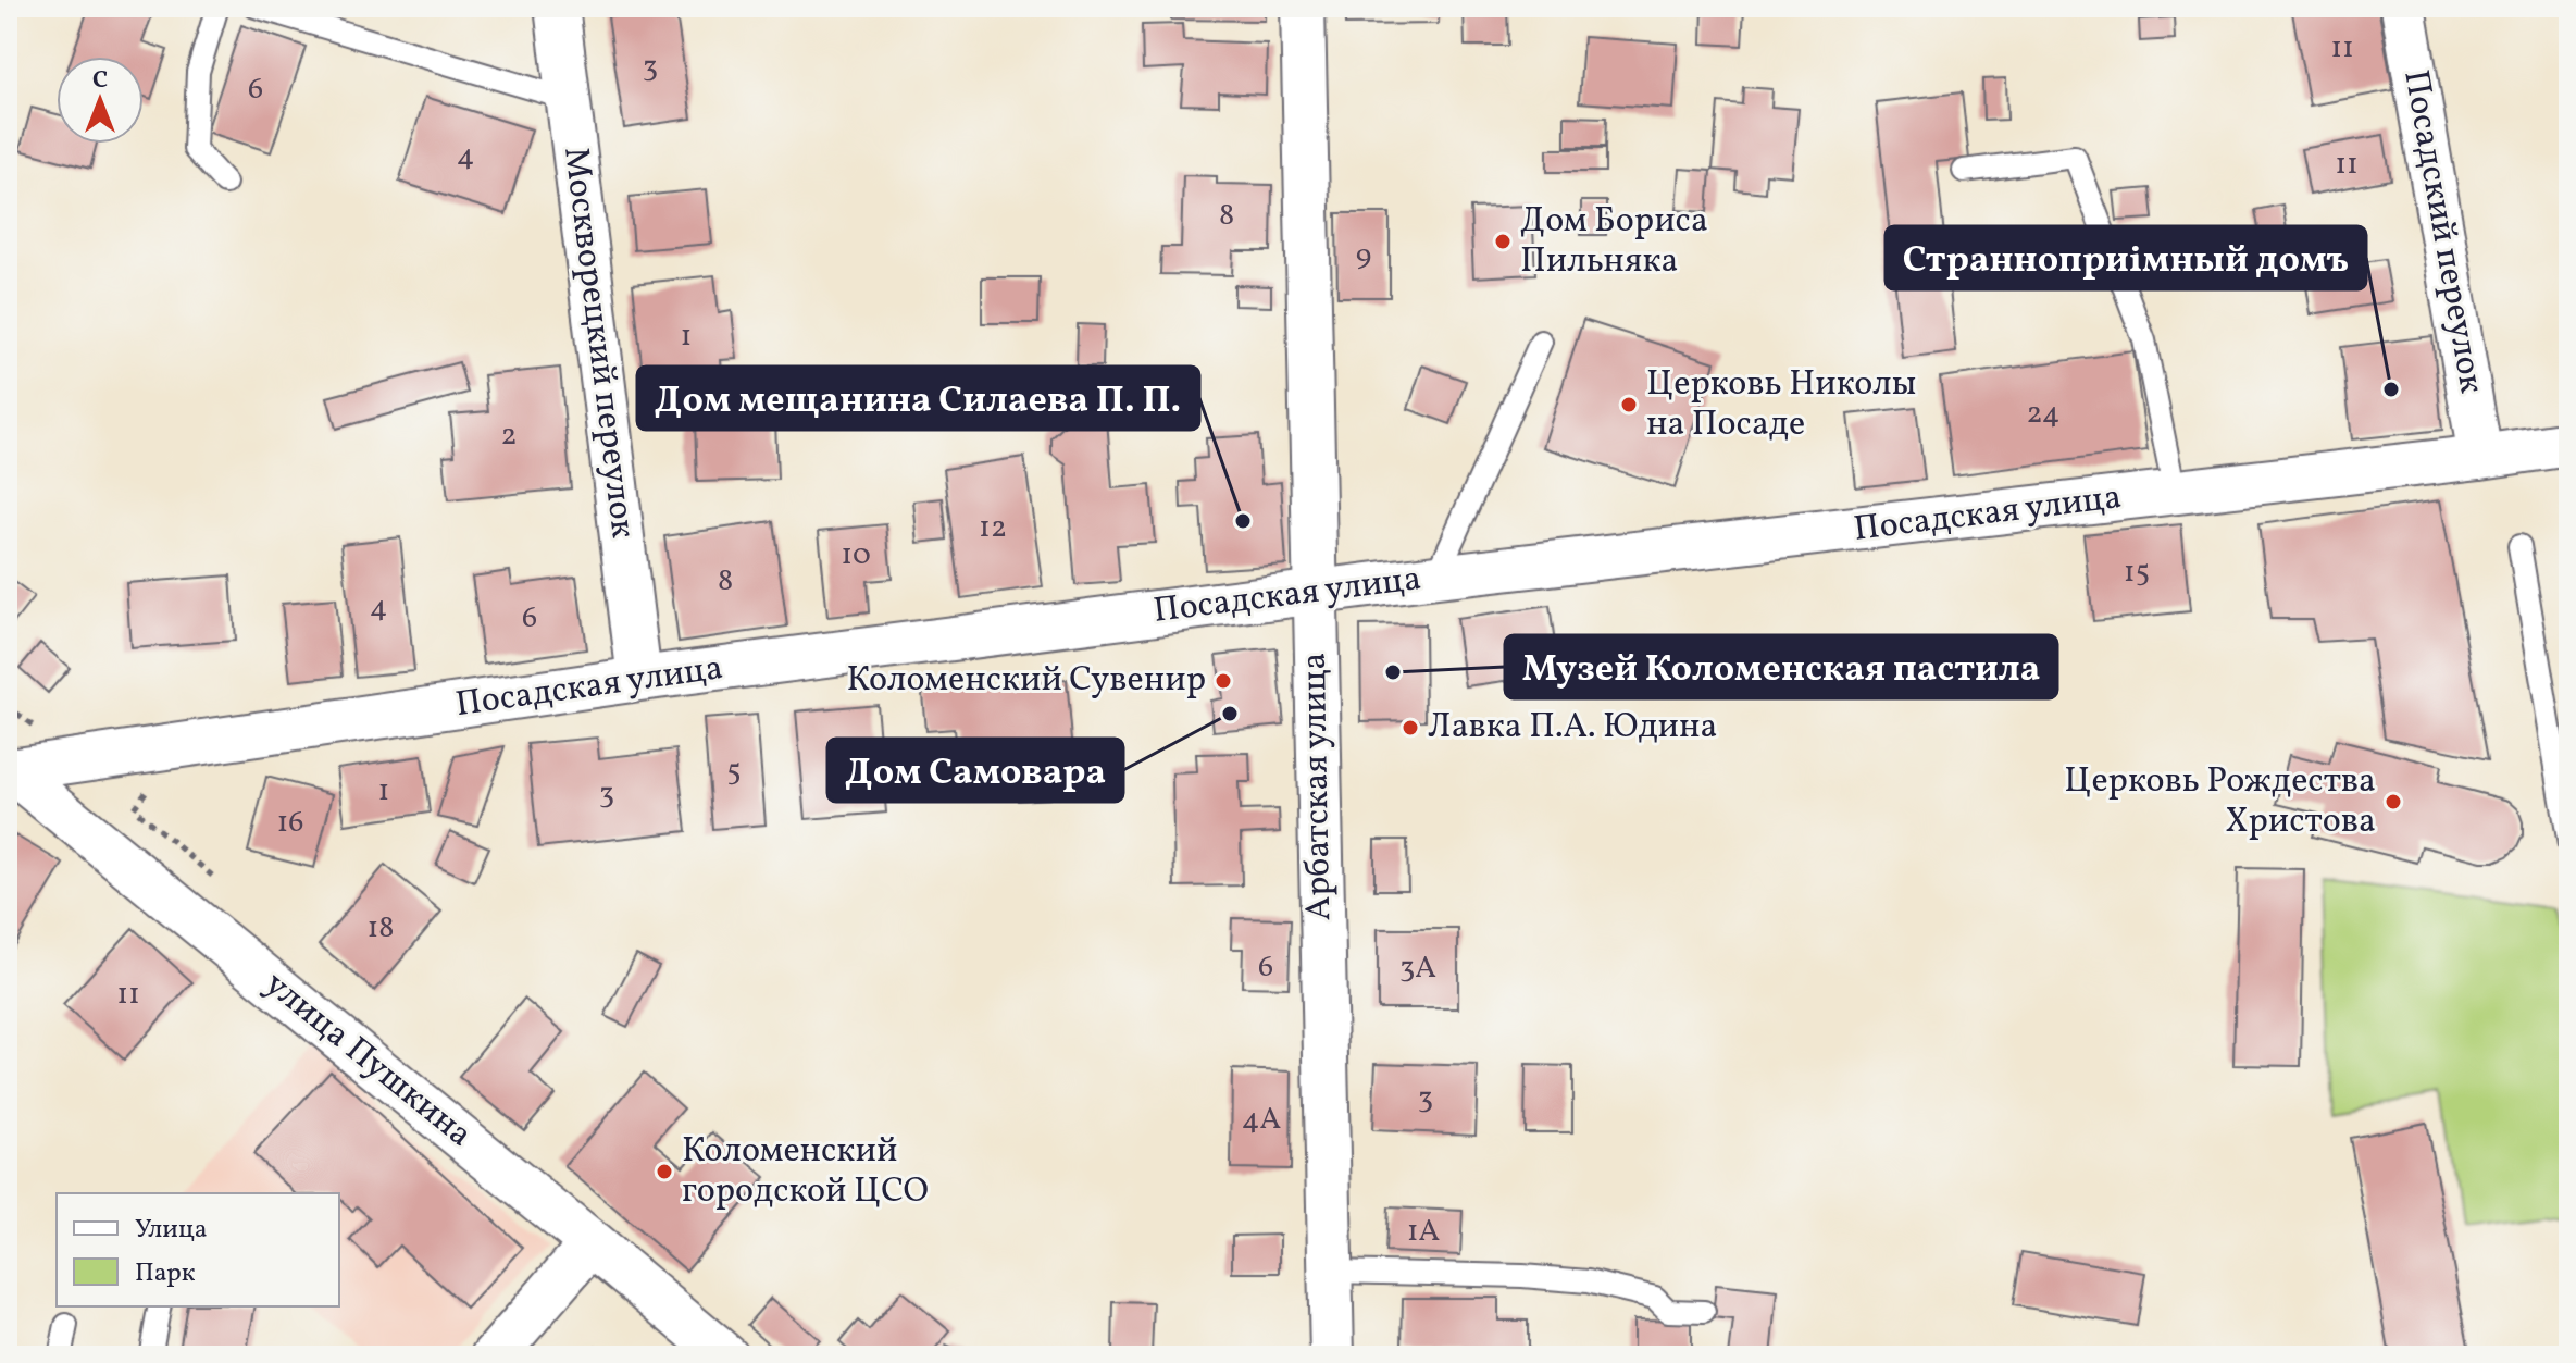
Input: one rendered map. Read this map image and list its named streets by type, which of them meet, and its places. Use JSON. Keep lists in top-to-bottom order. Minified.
{"streets":{"street":["Посадский переулок","Москворецкий переулок","Посадская улица","Арбатская улица","улица Пушкина"]},"crossings":[["Посадский переулок","Посадская улица"],["Москворецкий переулок","Посадская улица"],["Посадская улица","Арбатская улица"],["Посадская улица","улица Пушкина"]],"places":["Дом Бориса Пильняка","Странноприiмный домъ","Церковь Николы на Посаде","Дом мещанина Силаева П. П.","Музей Коломенская пастила","Коломенский Сувенир","Дом Самовара","Лавка П.А. Юдина","Церковь Рождества Христова","Коломенский городской ЦСО"],"house_numbers":["11","3","6","4","11","8","9","1","24","2","12","10","15","8","4","6","5","1","3","16","18","6","3А","11","3","4А","1А"],"legend":["Улица","Парк"],"north":"top"}
